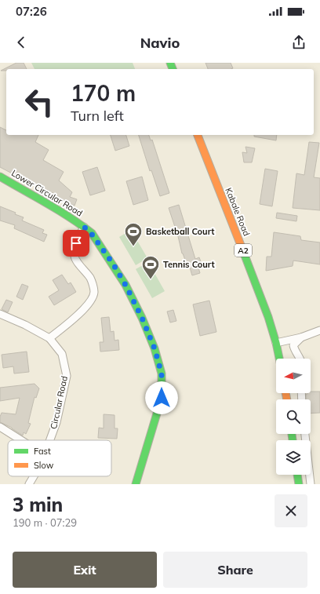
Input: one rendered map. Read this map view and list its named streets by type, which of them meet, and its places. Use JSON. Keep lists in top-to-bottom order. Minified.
{"streets":{"street":["Lower Circular Road","Kabale Road","A2","Circular Road"]},"places":{"sports":["Basketball Court","Tennis Court"]},"legend":["Fast","Slow"],"north":"left","page":{"status":"07:26","header":"Navio","turn":["170 m","Turn left"],"heading":["3 min","190 m · 07:29"],"buttons":["Exit","Share"]}}
